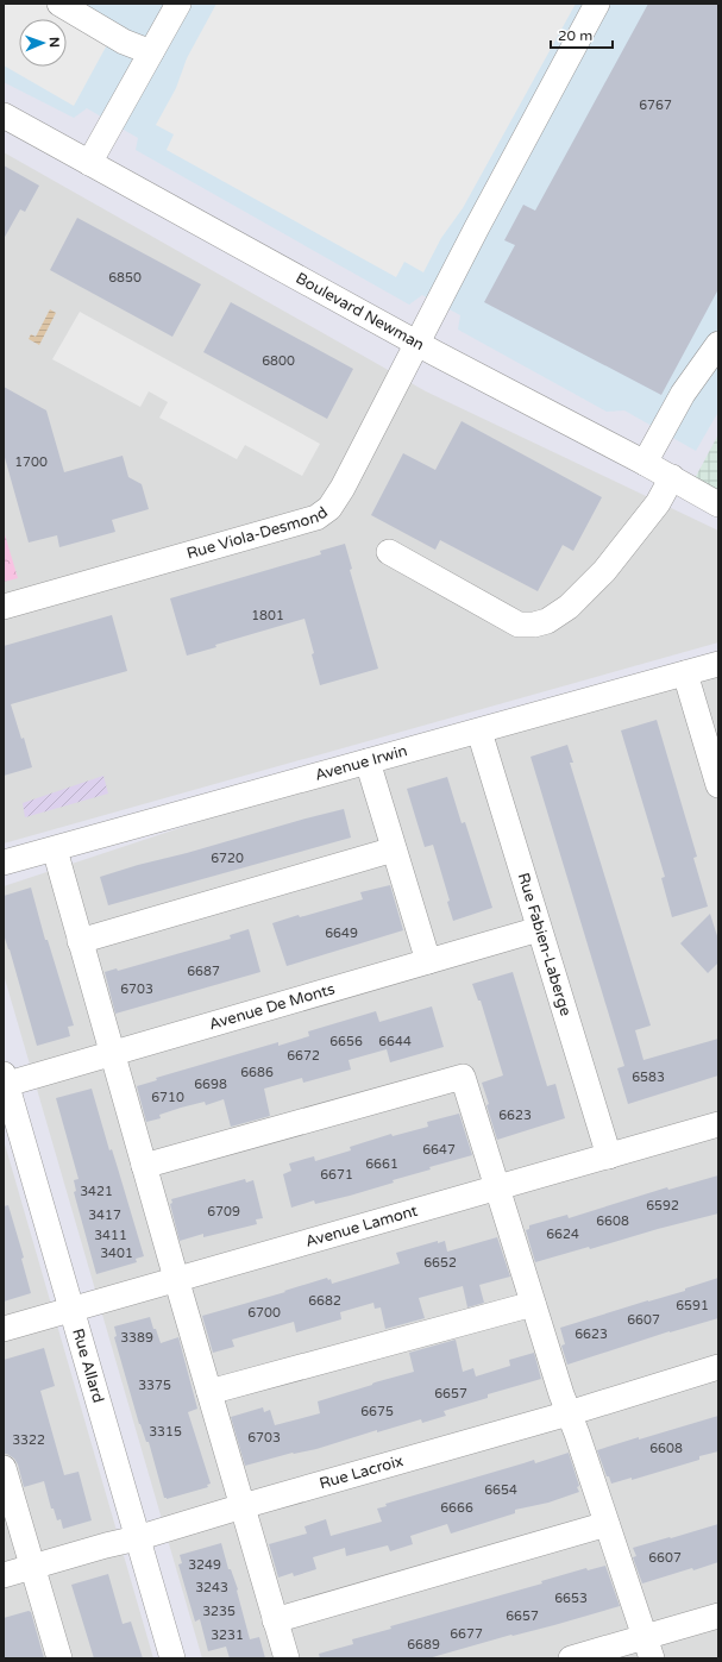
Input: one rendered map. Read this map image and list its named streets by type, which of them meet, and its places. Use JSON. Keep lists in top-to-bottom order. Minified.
{"streets":{"street":["Boulevard Newman","Rue Viola-Desmond","Avenue Irwin","Rue Fabien-Laberge","Avenue De Monts","Avenue Lamont","Rue Allard","Rue Lacroix"]},"crossings":[["Boulevard Newman","Rue Viola-Desmond"],["Avenue Irwin","Rue Fabien-Laberge"],["Rue Fabien-Laberge","Avenue De Monts"],["Rue Fabien-Laberge","Avenue Lamont"],["Avenue De Monts","Rue Allard"],["Avenue Lamont","Rue Allard"],["Rue Allard","Rue Lacroix"]],"house_numbers":["6767","6850","6800","1700","1801","6720","6649","6687","6703","6656","6644","6672","6686","6583","6698","6710","6623","6647","6661","6671","3421","6592","6709","3417","6608","6624","3411","3401","6652","6682","6591","6700","6607","6623","3389","3375","6657","6675","3315","6703","3322","6608","6654","6666","6607","3249","3243","6653","3235","6657","6677","3231","6689"],"scale_bar":"20 m","north":"right"}
